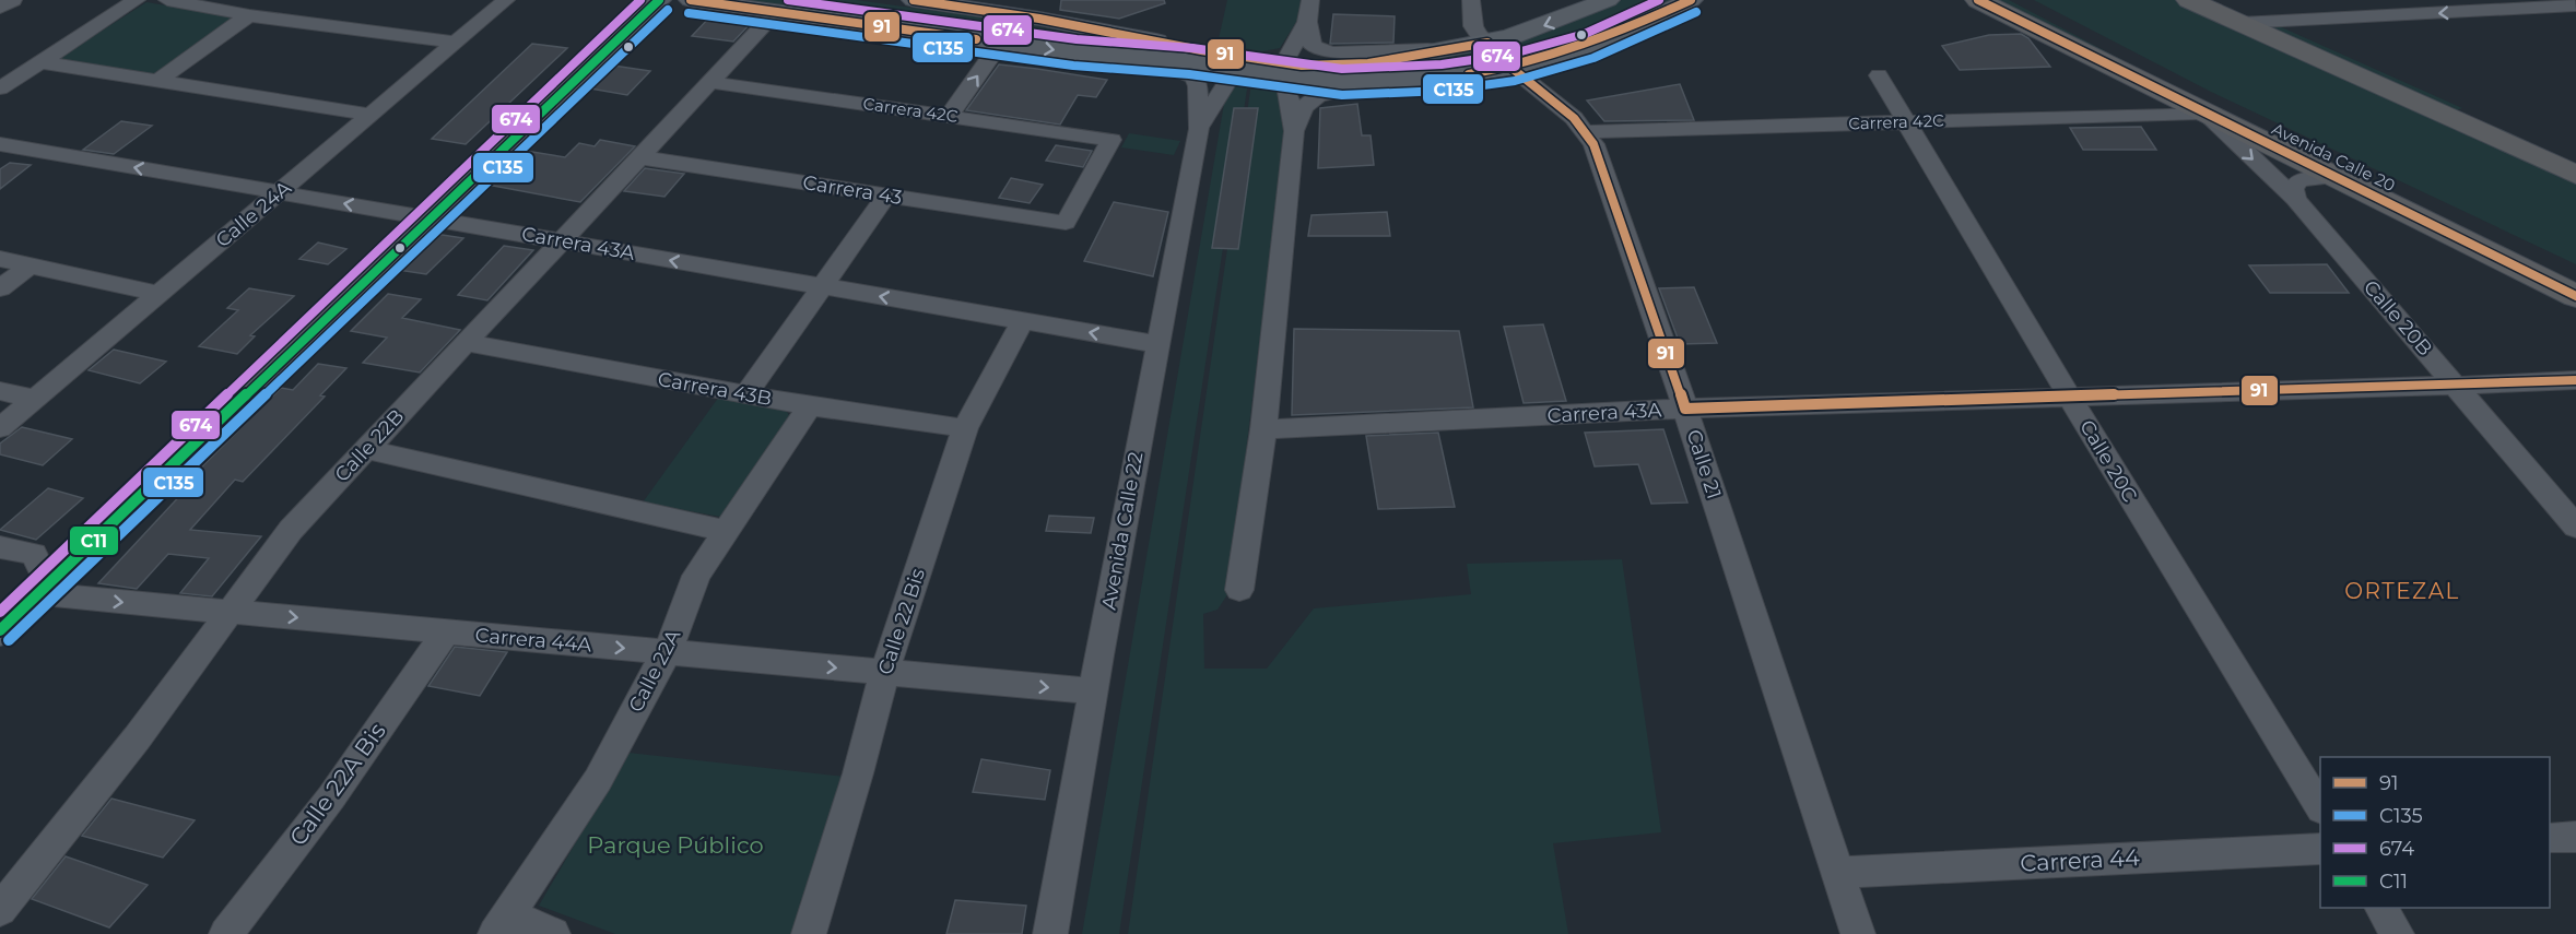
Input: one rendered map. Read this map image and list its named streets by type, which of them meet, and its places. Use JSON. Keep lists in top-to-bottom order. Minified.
{"streets":{"highway":["Avenida Calle 20"],"street":["Carrera 42C","Carrera 43","Calle 24A","Carrera 43A","Calle 20B","Carrera 43B","Calle 22B","Calle 20C","Calle 21","Avenida Calle 22","Calle 22 Bis","Carrera 44A","Calle 22A","Calle 22A Bis","Carrera 44"]},"crossings":[["Carrera 42C","Avenida Calle 20"],["Carrera 42C","Carrera 43"],["Carrera 42C","Calle 20B"],["Carrera 42C","Calle 22B"],["Carrera 42C","Calle 20C"],["Carrera 42C","Calle 21"],["Avenida Calle 20","Calle 20B"],["Carrera 43","Calle 22B"],["Calle 24A","Carrera 43A"],["Carrera 43A","Calle 20B"],["Carrera 43A","Calle 22B"],["Carrera 43A","Calle 20C"],["Carrera 43A","Calle 21"],["Carrera 43A","Avenida Calle 22"],["Carrera 43A","Calle 22 Bis"],["Carrera 43B","Calle 22B"],["Carrera 43B","Calle 22 Bis"],["Carrera 43B","Calle 22A"],["Calle 22B","Carrera 44A"],["Calle 21","Carrera 44"],["Avenida Calle 22","Carrera 44A"],["Calle 22 Bis","Carrera 44A"],["Carrera 44A","Calle 22A"],["Carrera 44A","Calle 22A Bis"]],"districts":["ORTEZAL"],"parks":["Parque Público"],"lines":["transit line 91","transit line 674","transit line C11","transit line C135"],"legend":["91","C135","674","C11"]}
